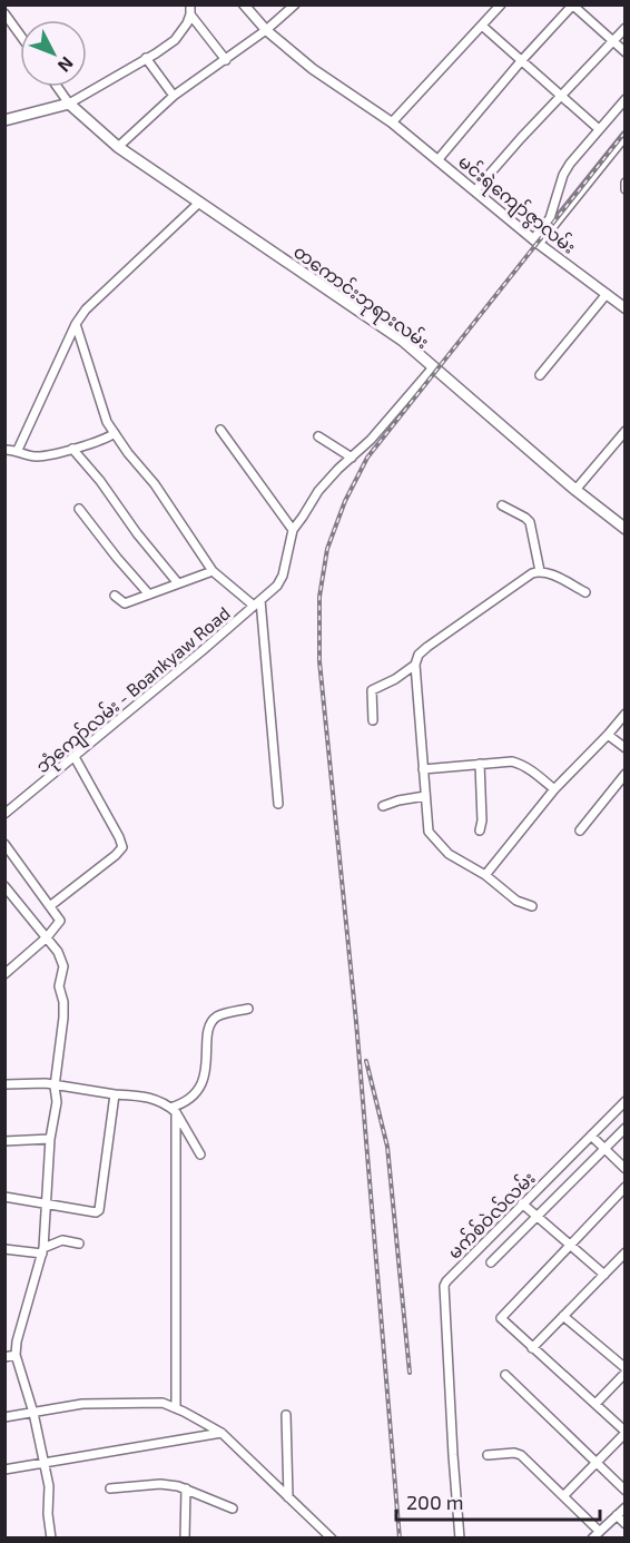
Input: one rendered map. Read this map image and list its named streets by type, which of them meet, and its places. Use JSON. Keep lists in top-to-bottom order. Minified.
{"streets":{"main road":["တကောင်းဘုရားလမ်း"],"street":["မင်းရဲကျော်ဇွာလမ်း","ဘုံကျော်လမ်း - Boankyaw Road","မက်စ်ဝဲလ်လမ်း"]},"scale_bar":"200 m","north":"bottom right"}
